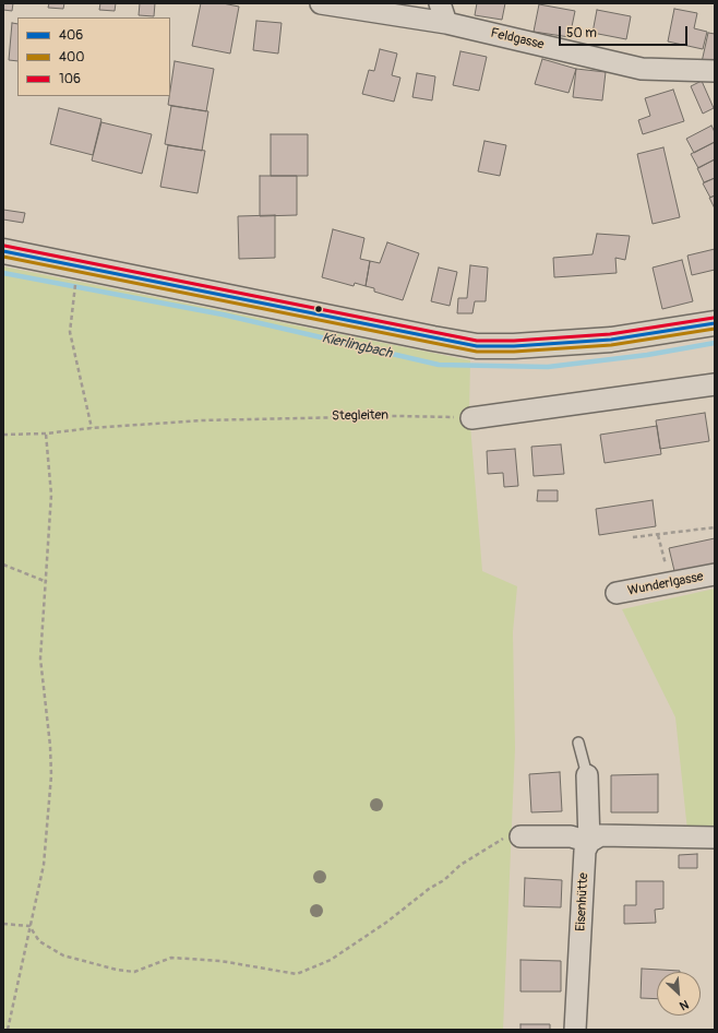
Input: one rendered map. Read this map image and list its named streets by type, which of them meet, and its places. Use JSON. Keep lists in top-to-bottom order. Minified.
{"streets":{"street":["Feldgasse","Wunderlgasse","Eisenhütte"],"path":["Stegleiten"]},"water":["Kierlingbach"],"lines":["transit line 106","transit line 406","transit line 400"],"legend":["406","400","106"],"scale_bar":"50 m","north":"bottom right"}
